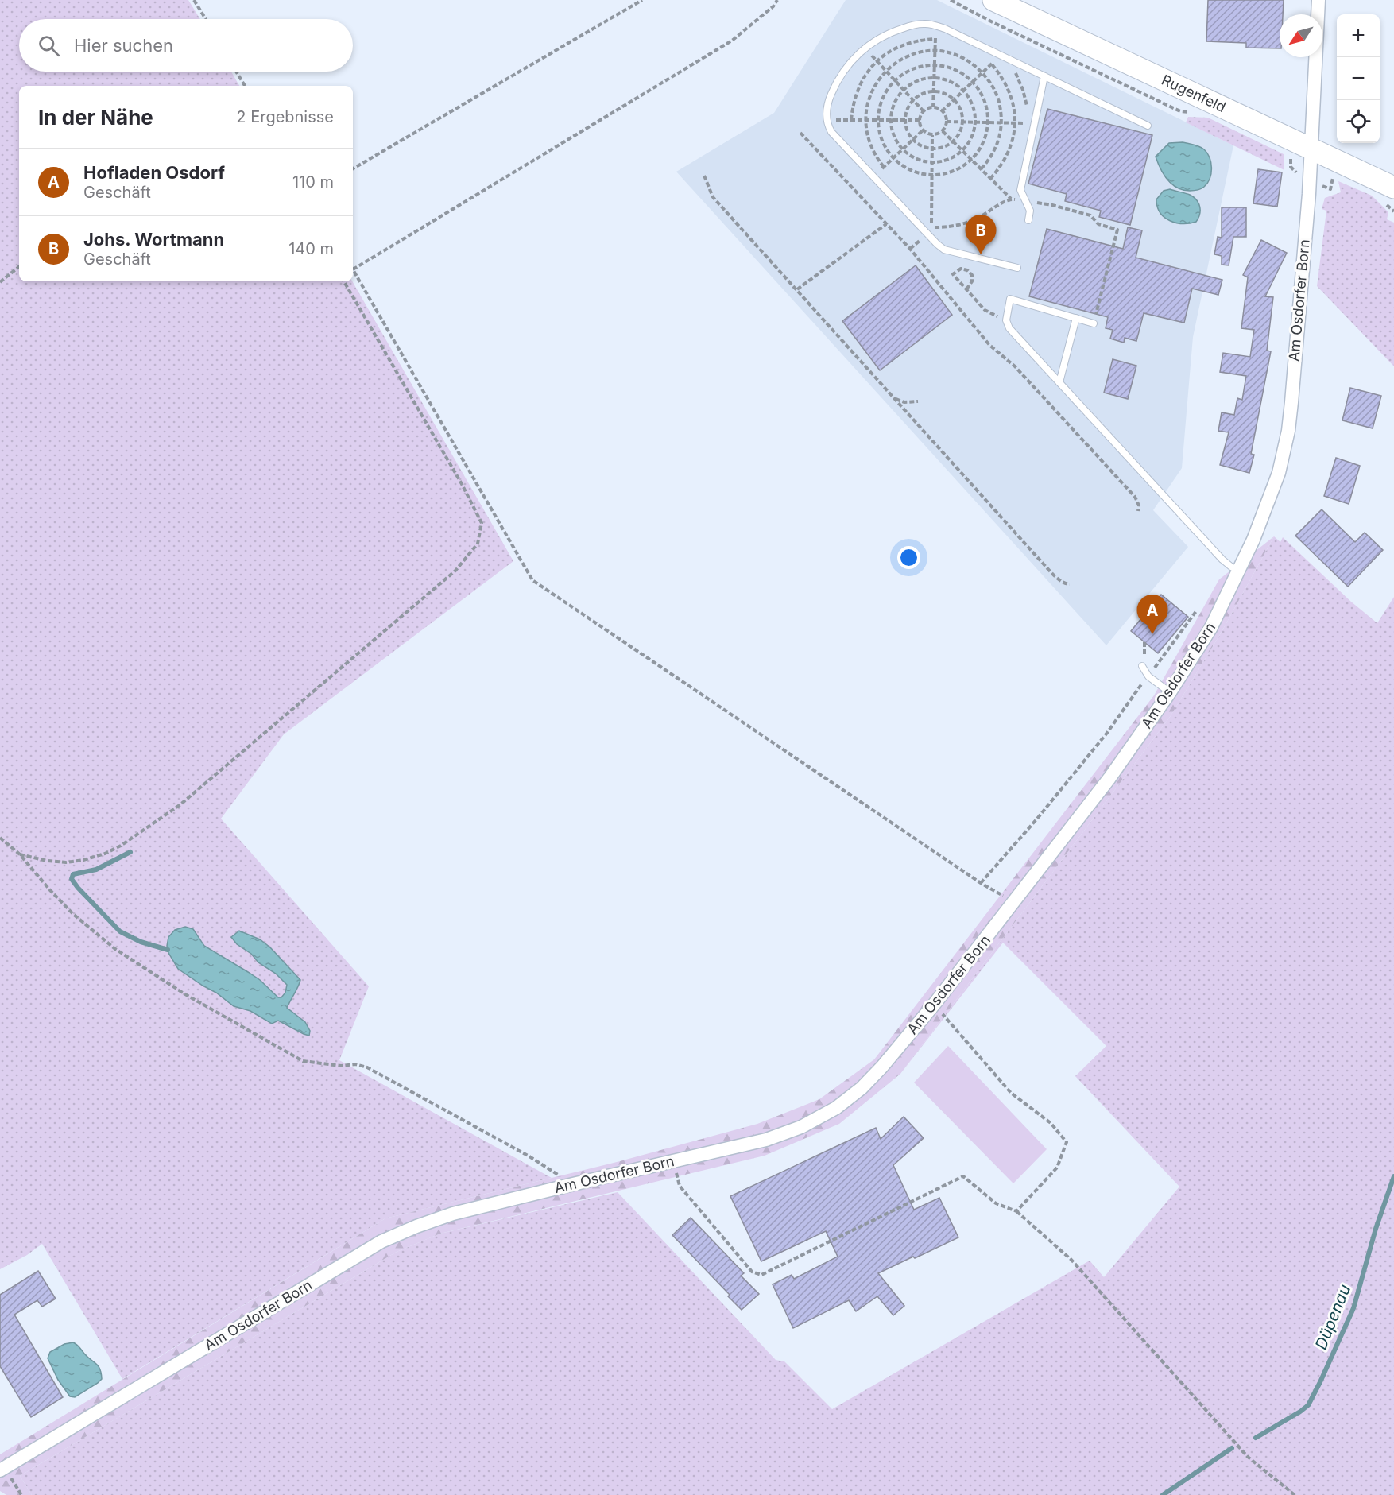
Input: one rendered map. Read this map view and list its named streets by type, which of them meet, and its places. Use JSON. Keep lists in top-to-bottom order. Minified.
{"streets":{"main road":["Rugenfeld"],"street":["Am Osdorfer Born"]},"crossings":[["Rugenfeld","Am Osdorfer Born"]],"water":["Düpenau"],"north":"bottom left","page":{"map_buttons":["+","−"],"search":"Hier suchen","heading":["In der Nähe","2 Ergebnisse"],"list":[{"mark":"A","name":"Hofladen Osdorf","note":"Geschäft","value":"110 m"},{"mark":"B","name":"Johs. Wortmann","note":"Geschäft","value":"140 m"}],"pins":["B","A"]}}
